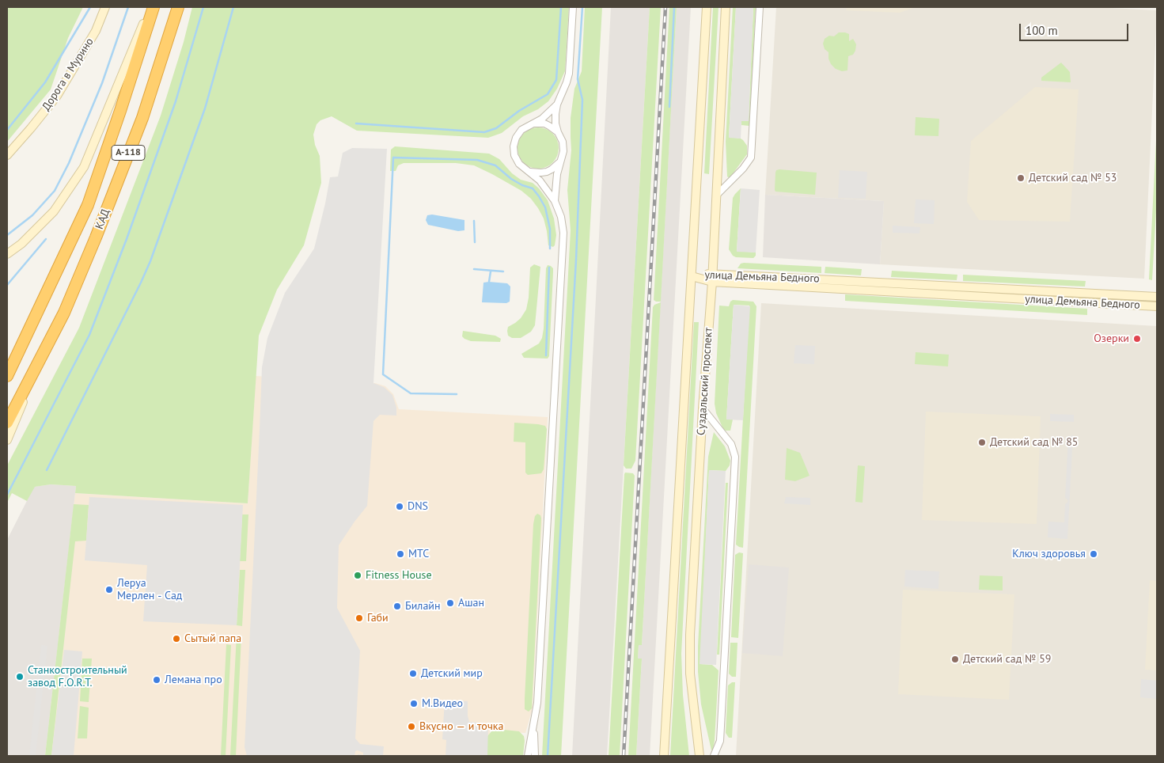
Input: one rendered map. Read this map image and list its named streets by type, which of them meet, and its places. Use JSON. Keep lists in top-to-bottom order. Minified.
{"streets":{"highway":["А-118","КАД"],"main road":["Дорога в Мурино","улица Демьяна Бедного","Суздальский проспект"]},"crossings":[["улица Демьяна Бедного","Суздальский проспект"]],"places":["Детский сад № 53","Озерки","Детский сад № 85","DNS","МТС","Ключ здоровья","Fitness House","Леруа Мерлен - Сад","Ашан","Билайн","Габи","Сытый папа","Детский сад № 59","Детский мир","Станкостроительный завод F.O.R.T.","Лемана про","М.Видео","Вкусно — и точка"],"scale_bar":"100 m"}
